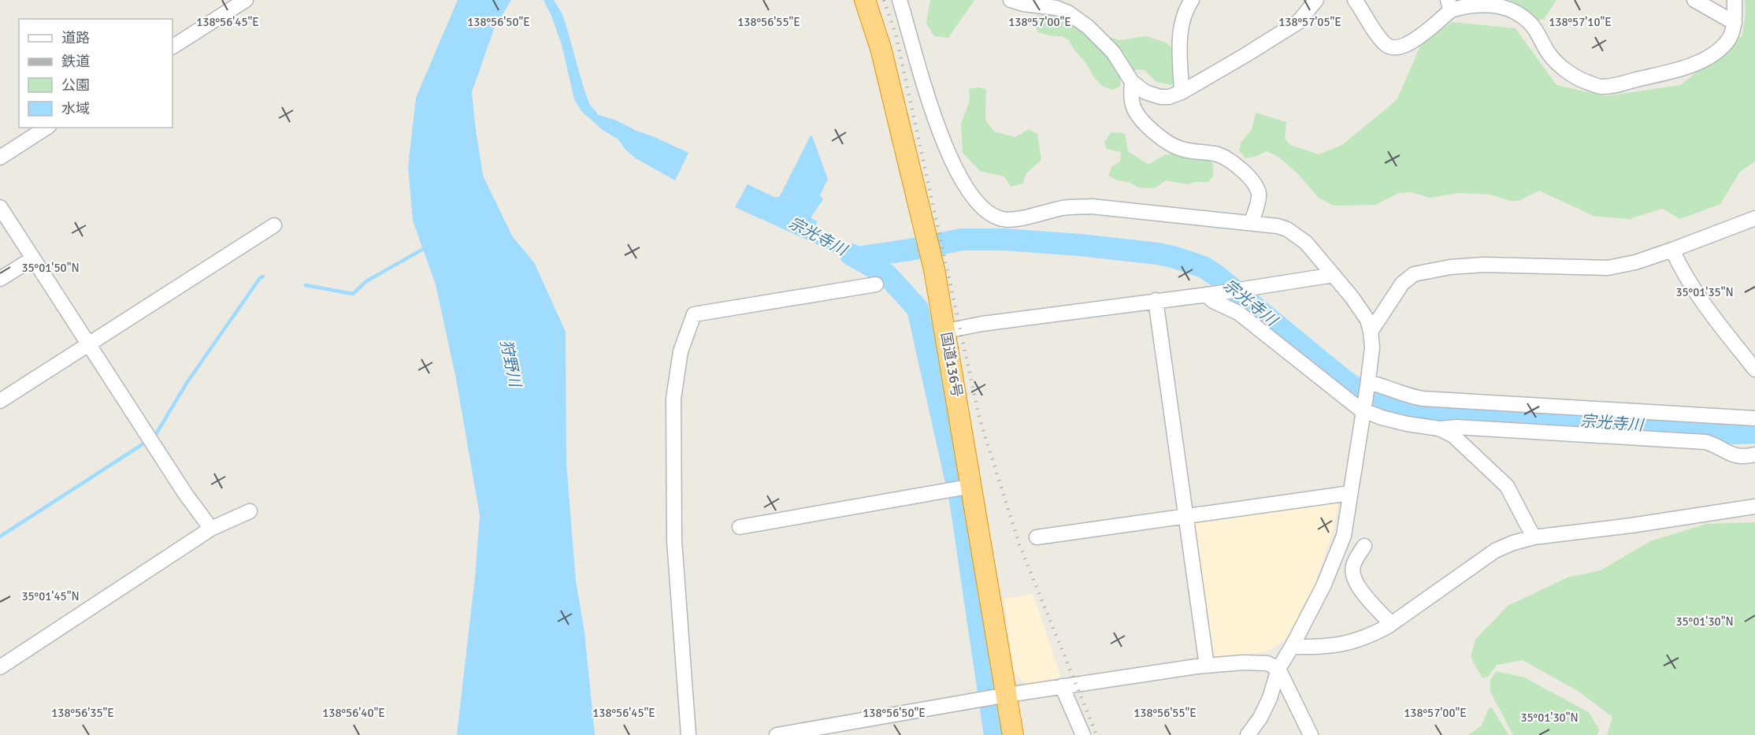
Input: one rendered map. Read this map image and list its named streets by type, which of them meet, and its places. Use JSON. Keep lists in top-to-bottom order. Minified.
{"streets":{"highway":["国道136号"]},"water":["宗光寺川","狩野川"],"legend":["道路","鉄道","公園","水域"],"coordinates":["138°56'45\"E","138°56'50\"E","138°56'55\"E","138°57'00\"E","138°57'05\"E","138°57'10\"E","35°01'50\"N","35°01'35\"N","35°01'45\"N","35°01'30\"N","138°56'35\"E","138°56'40\"E"]}
